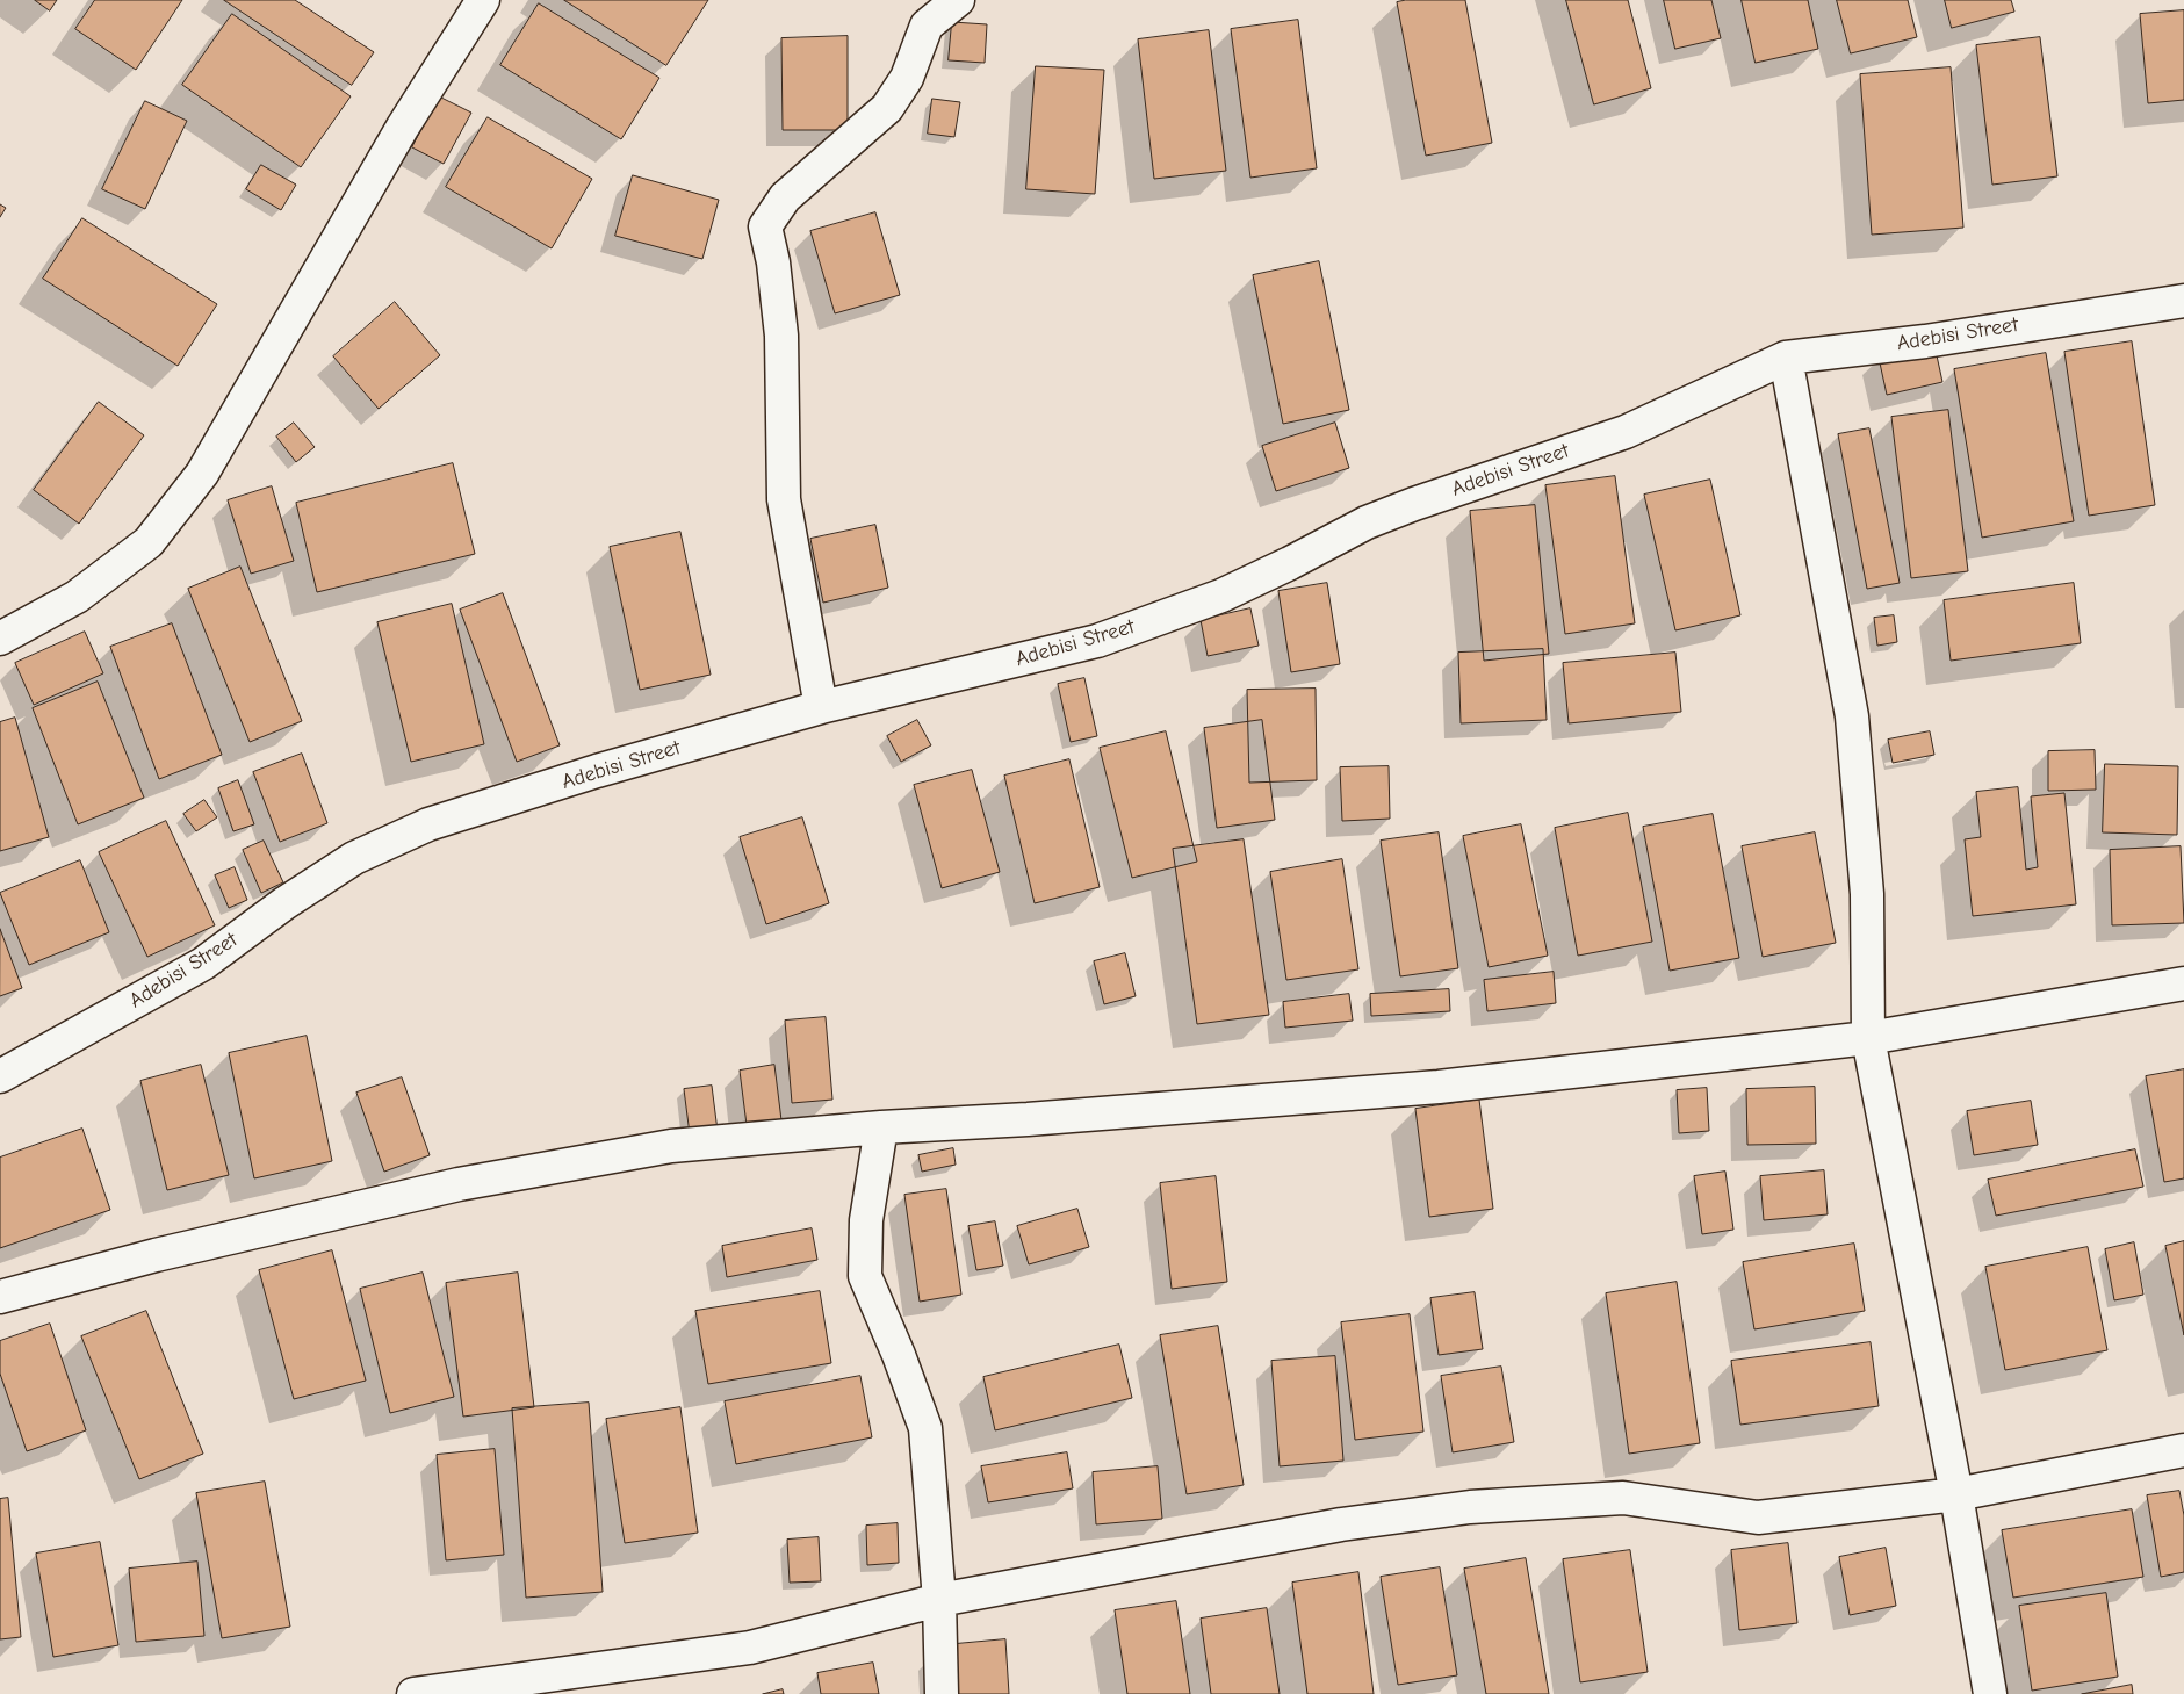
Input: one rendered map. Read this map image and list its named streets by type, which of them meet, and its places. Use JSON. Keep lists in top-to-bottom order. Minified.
{"streets":{"street":["Adebisi Street"]}}
